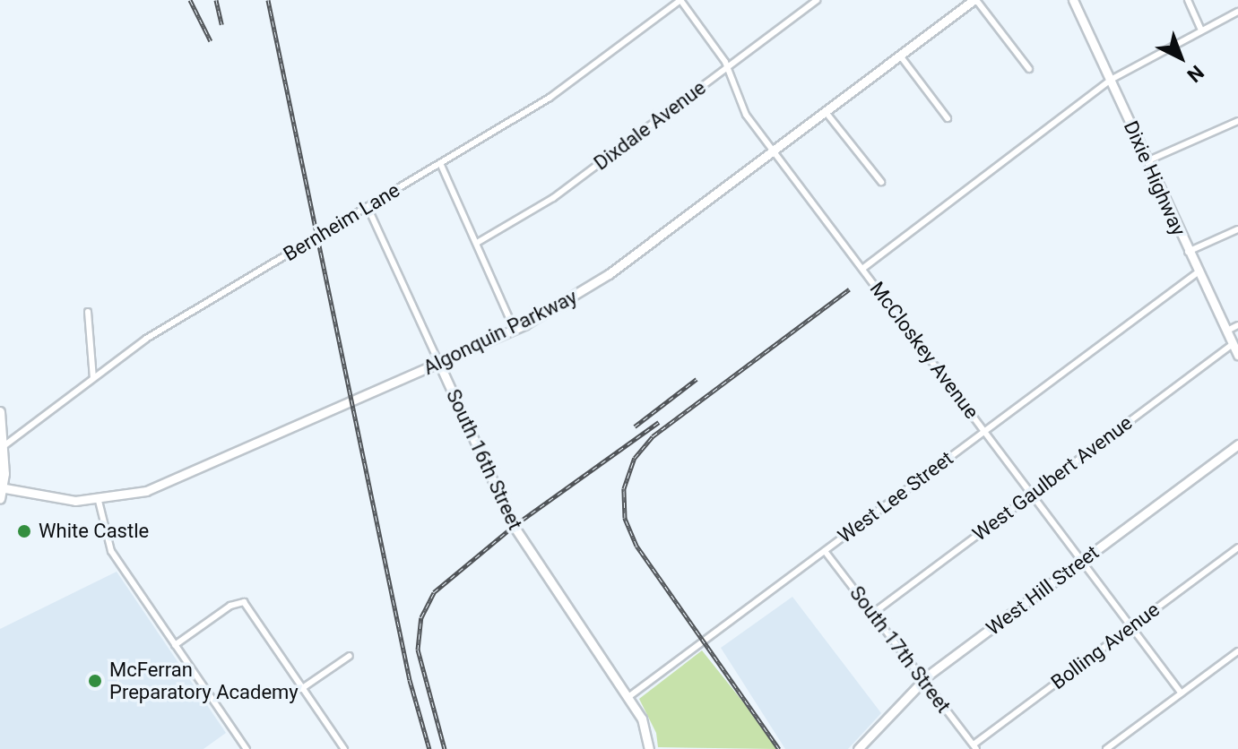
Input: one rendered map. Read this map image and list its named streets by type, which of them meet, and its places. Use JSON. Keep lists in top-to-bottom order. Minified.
{"streets":{"street":["Dixdale Avenue","Dixie Highway","Bernheim Lane","Algonquin Parkway","McCloskey Avenue","South 16th Street","West Gaulbert Avenue","West Lee Street","West Hill Street","Bolling Avenue","South 17th Street"]},"crossings":[["Dixdale Avenue","McCloskey Avenue"],["Dixie Highway","West Gaulbert Avenue"],["Dixie Highway","West Lee Street"],["Bernheim Lane","McCloskey Avenue"],["Bernheim Lane","South 16th Street"],["Algonquin Parkway","McCloskey Avenue"],["Algonquin Parkway","South 16th Street"],["McCloskey Avenue","West Gaulbert Avenue"],["McCloskey Avenue","West Lee Street"],["McCloskey Avenue","West Hill Street"],["McCloskey Avenue","Bolling Avenue"],["South 16th Street","West Lee Street"],["West Gaulbert Avenue","South 17th Street"],["West Lee Street","South 17th Street"],["West Hill Street","South 17th Street"],["Bolling Avenue","South 17th Street"]],"places":["White Castle","McFerran Preparatory Academy"],"north":"bottom right"}
